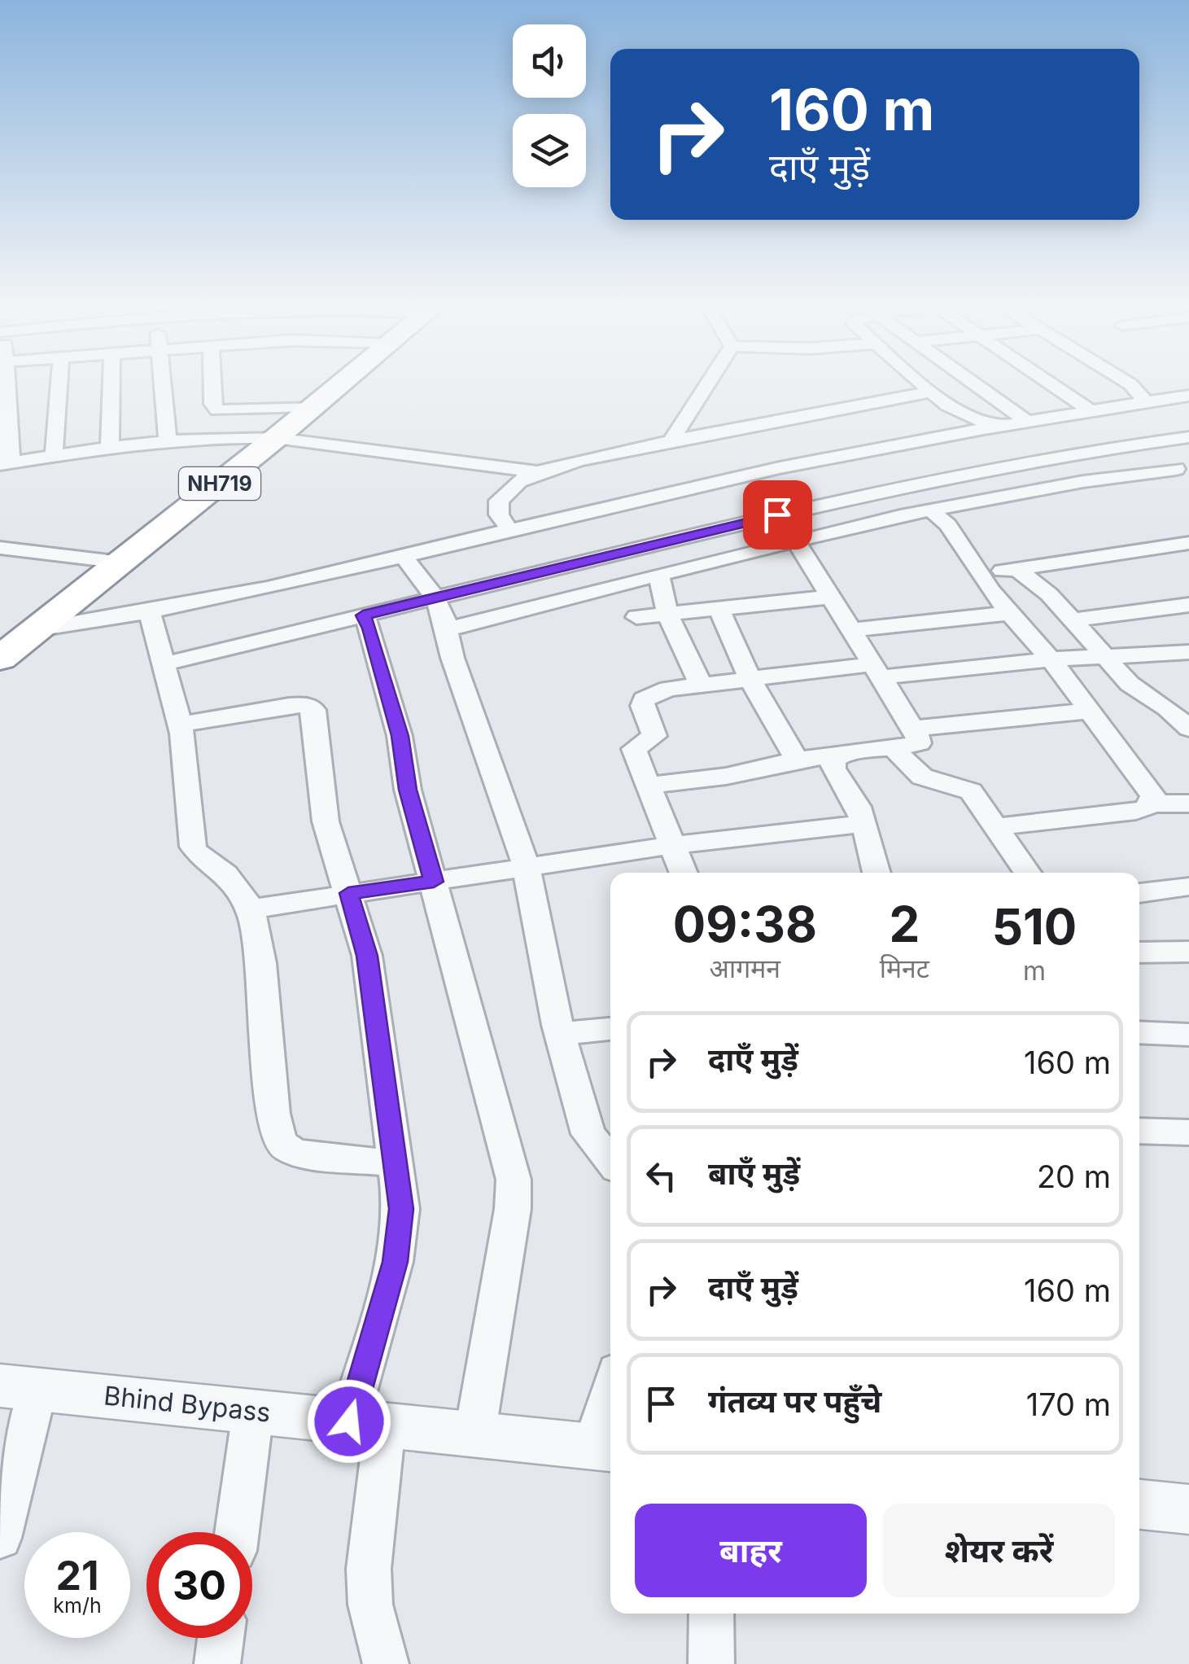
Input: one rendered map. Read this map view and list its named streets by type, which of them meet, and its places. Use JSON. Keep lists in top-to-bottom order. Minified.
{"streets":{"highway":["NH719"],"street":["Bhind Bypass"]},"page":{"turn":["160 m","दाएँ मुड़ें"],"eta":["09:38","आगमन","2","मिनट","510","m"],"list":[{"name":"दाएँ मुड़ें","value":"160 m"},{"name":"बाएँ मुड़ें","value":"20 m"},{"name":"दाएँ मुड़ें","value":"160 m"},{"name":"गंतव्य पर पहुँचे","value":"170 m"}],"buttons":["बाहर","शेयर करें"],"speed":"21 km/h","limit":"30"}}
